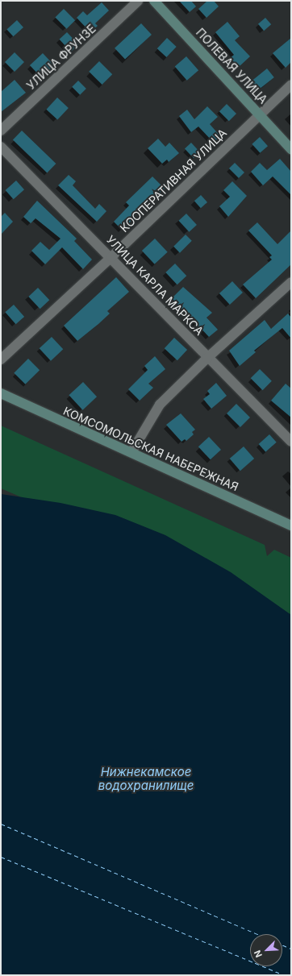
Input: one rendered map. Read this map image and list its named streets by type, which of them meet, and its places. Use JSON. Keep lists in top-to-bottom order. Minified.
{"streets":{"street":["УЛИЦА ФРУНЗЕ","ПОЛЕВАЯ УЛИЦА","КООПЕРАТИВНАЯ УЛИЦА","УЛИЦА КАРЛА МАРКСА","КОМСОМОЛЬСКАЯ НАБЕРЕЖНАЯ"]},"crossings":[["ПОЛЕВАЯ УЛИЦА","КООПЕРАТИВНАЯ УЛИЦА"],["КООПЕРАТИВНАЯ УЛИЦА","УЛИЦА КАРЛА МАРКСА"]],"water":["Нижнекамское водохранилище"],"north":"bottom left"}
